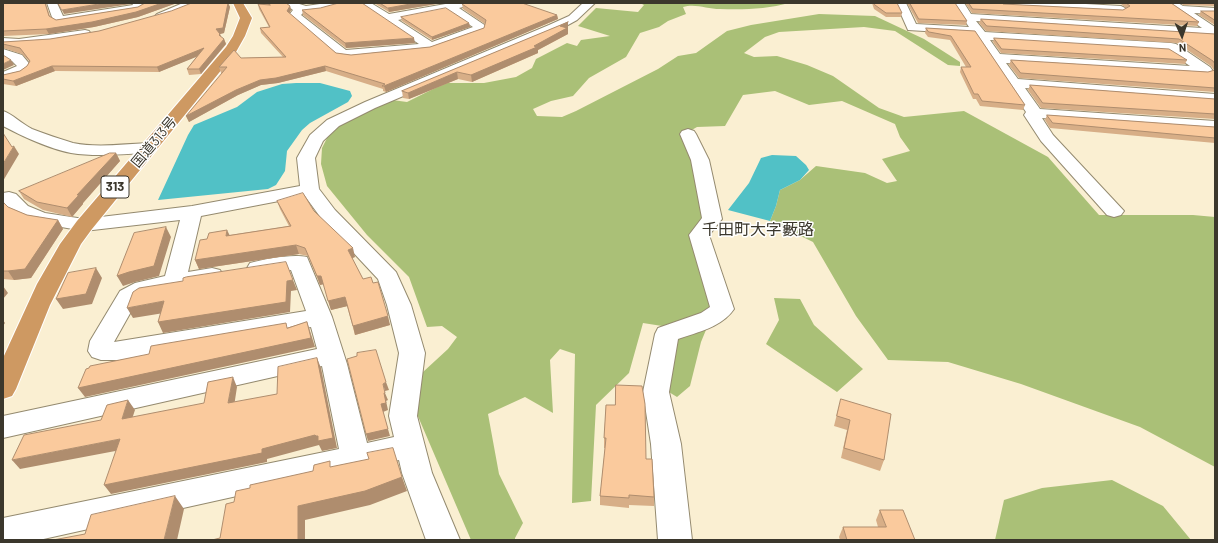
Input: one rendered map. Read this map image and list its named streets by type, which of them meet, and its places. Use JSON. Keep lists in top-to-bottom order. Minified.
{"streets":{"highway":["国道313号","313"]},"districts":["千田町大字藪路"],"north":"bottom"}
